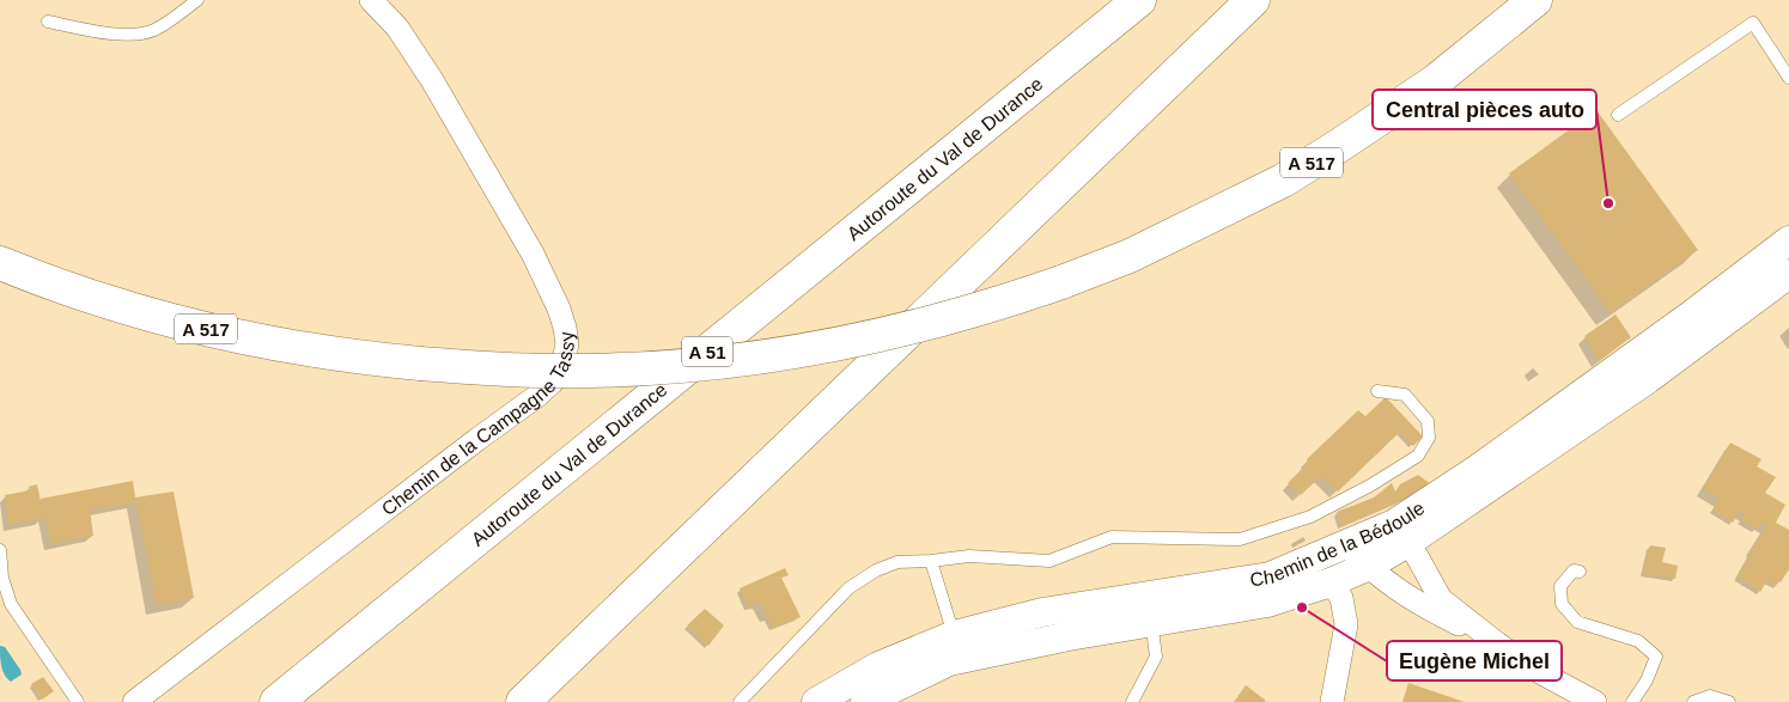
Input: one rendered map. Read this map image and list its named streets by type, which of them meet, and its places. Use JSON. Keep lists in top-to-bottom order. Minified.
{"streets":{"highway":["Autoroute du Val de Durance","A 517","A 51"],"street":["Chemin de la Campagne Tassy","Chemin de la Bédoule"]},"places":["Central pièces auto","Eugène Michel"]}
